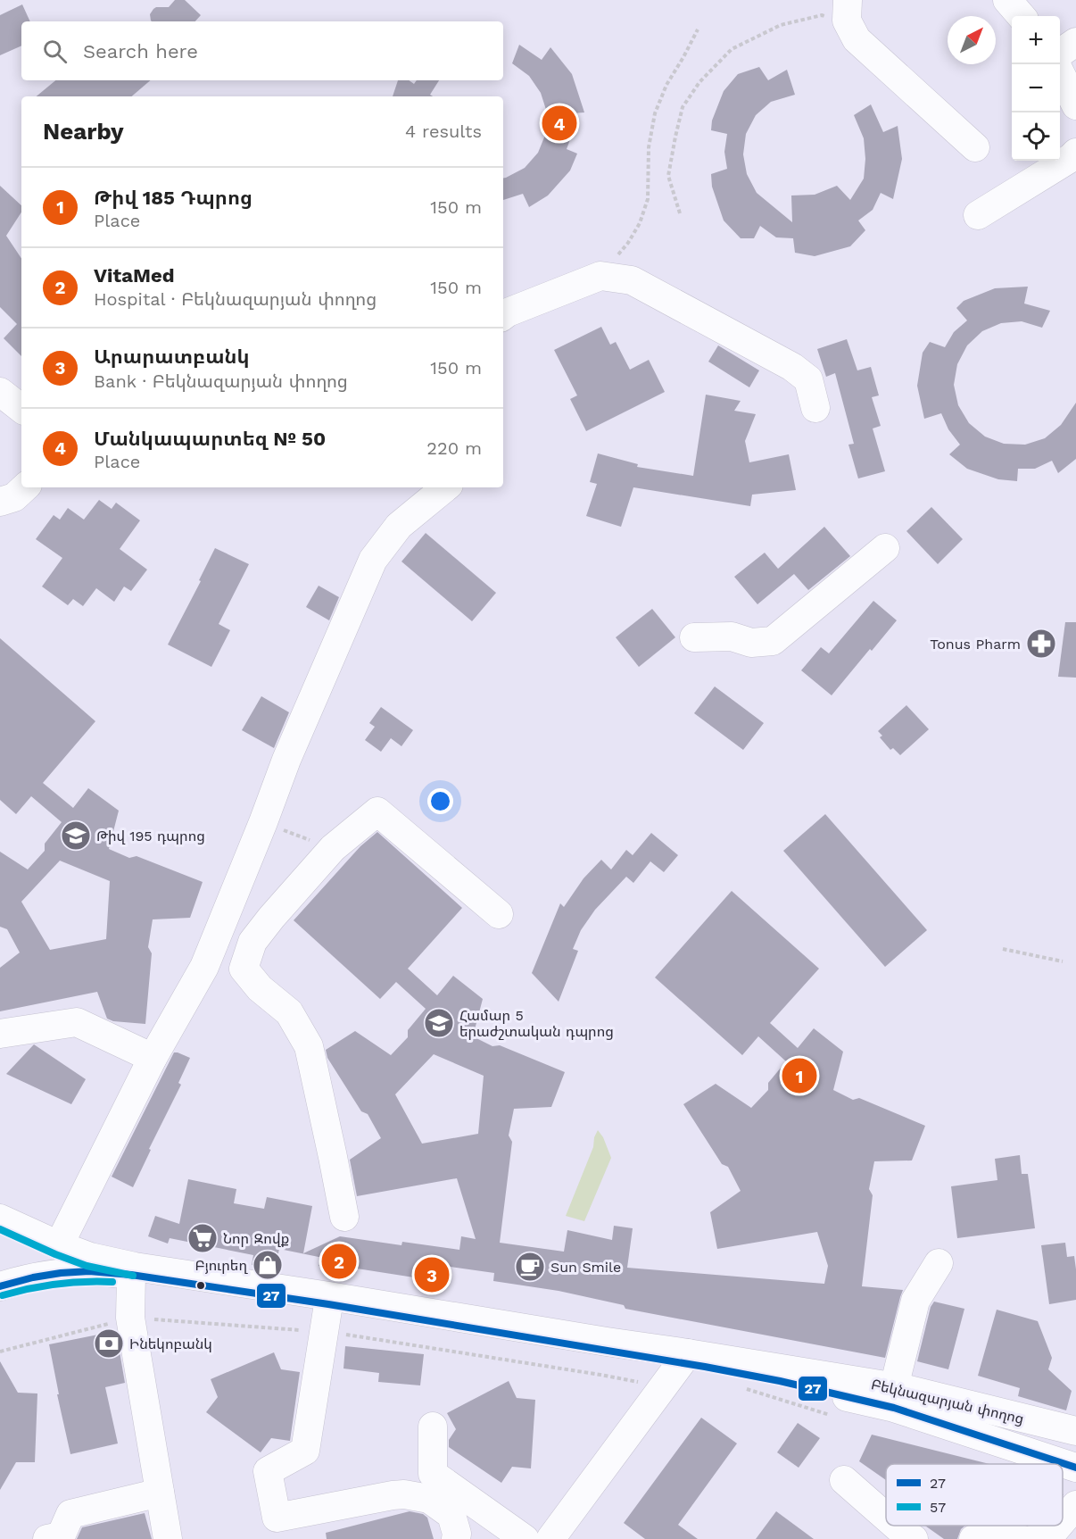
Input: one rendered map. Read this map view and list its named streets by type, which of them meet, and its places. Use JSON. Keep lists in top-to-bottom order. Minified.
{"streets":{"street":["Բեկնազարյան փողոց"]},"places":{"pharmacy":["Tonus Pharm"],"school or university":["Թիվ 195 դպրոց","Համար 5 երաժշտական դպրոց"],"supermarket":["Նոր Զովք"],"shop":["Բյուրեղ"],"cafe":["Sun Smile"],"bank":["Ինեկոբանկ"]},"lines":["transit line 57","transit line 27"],"legend":["27","57"],"north":"top right","page":{"map_buttons":["+","−"],"search":"Search here","heading":["Nearby","4 results"],"pins":["4","1","2","3"],"list":[{"mark":"1","name":"Թիվ 185 Դպրոց","note":"Place","value":"150 m"},{"mark":"2","name":"VitaMed","note":"Hospital · Բեկնազարյան փողոց","value":"150 m"},{"mark":"3","name":"Արարատբանկ","note":"Bank · Բեկնազարյան փողոց","value":"150 m"},{"mark":"4","name":"Մանկապարտեզ № 50","note":"Place","value":"220 m"}]}}
